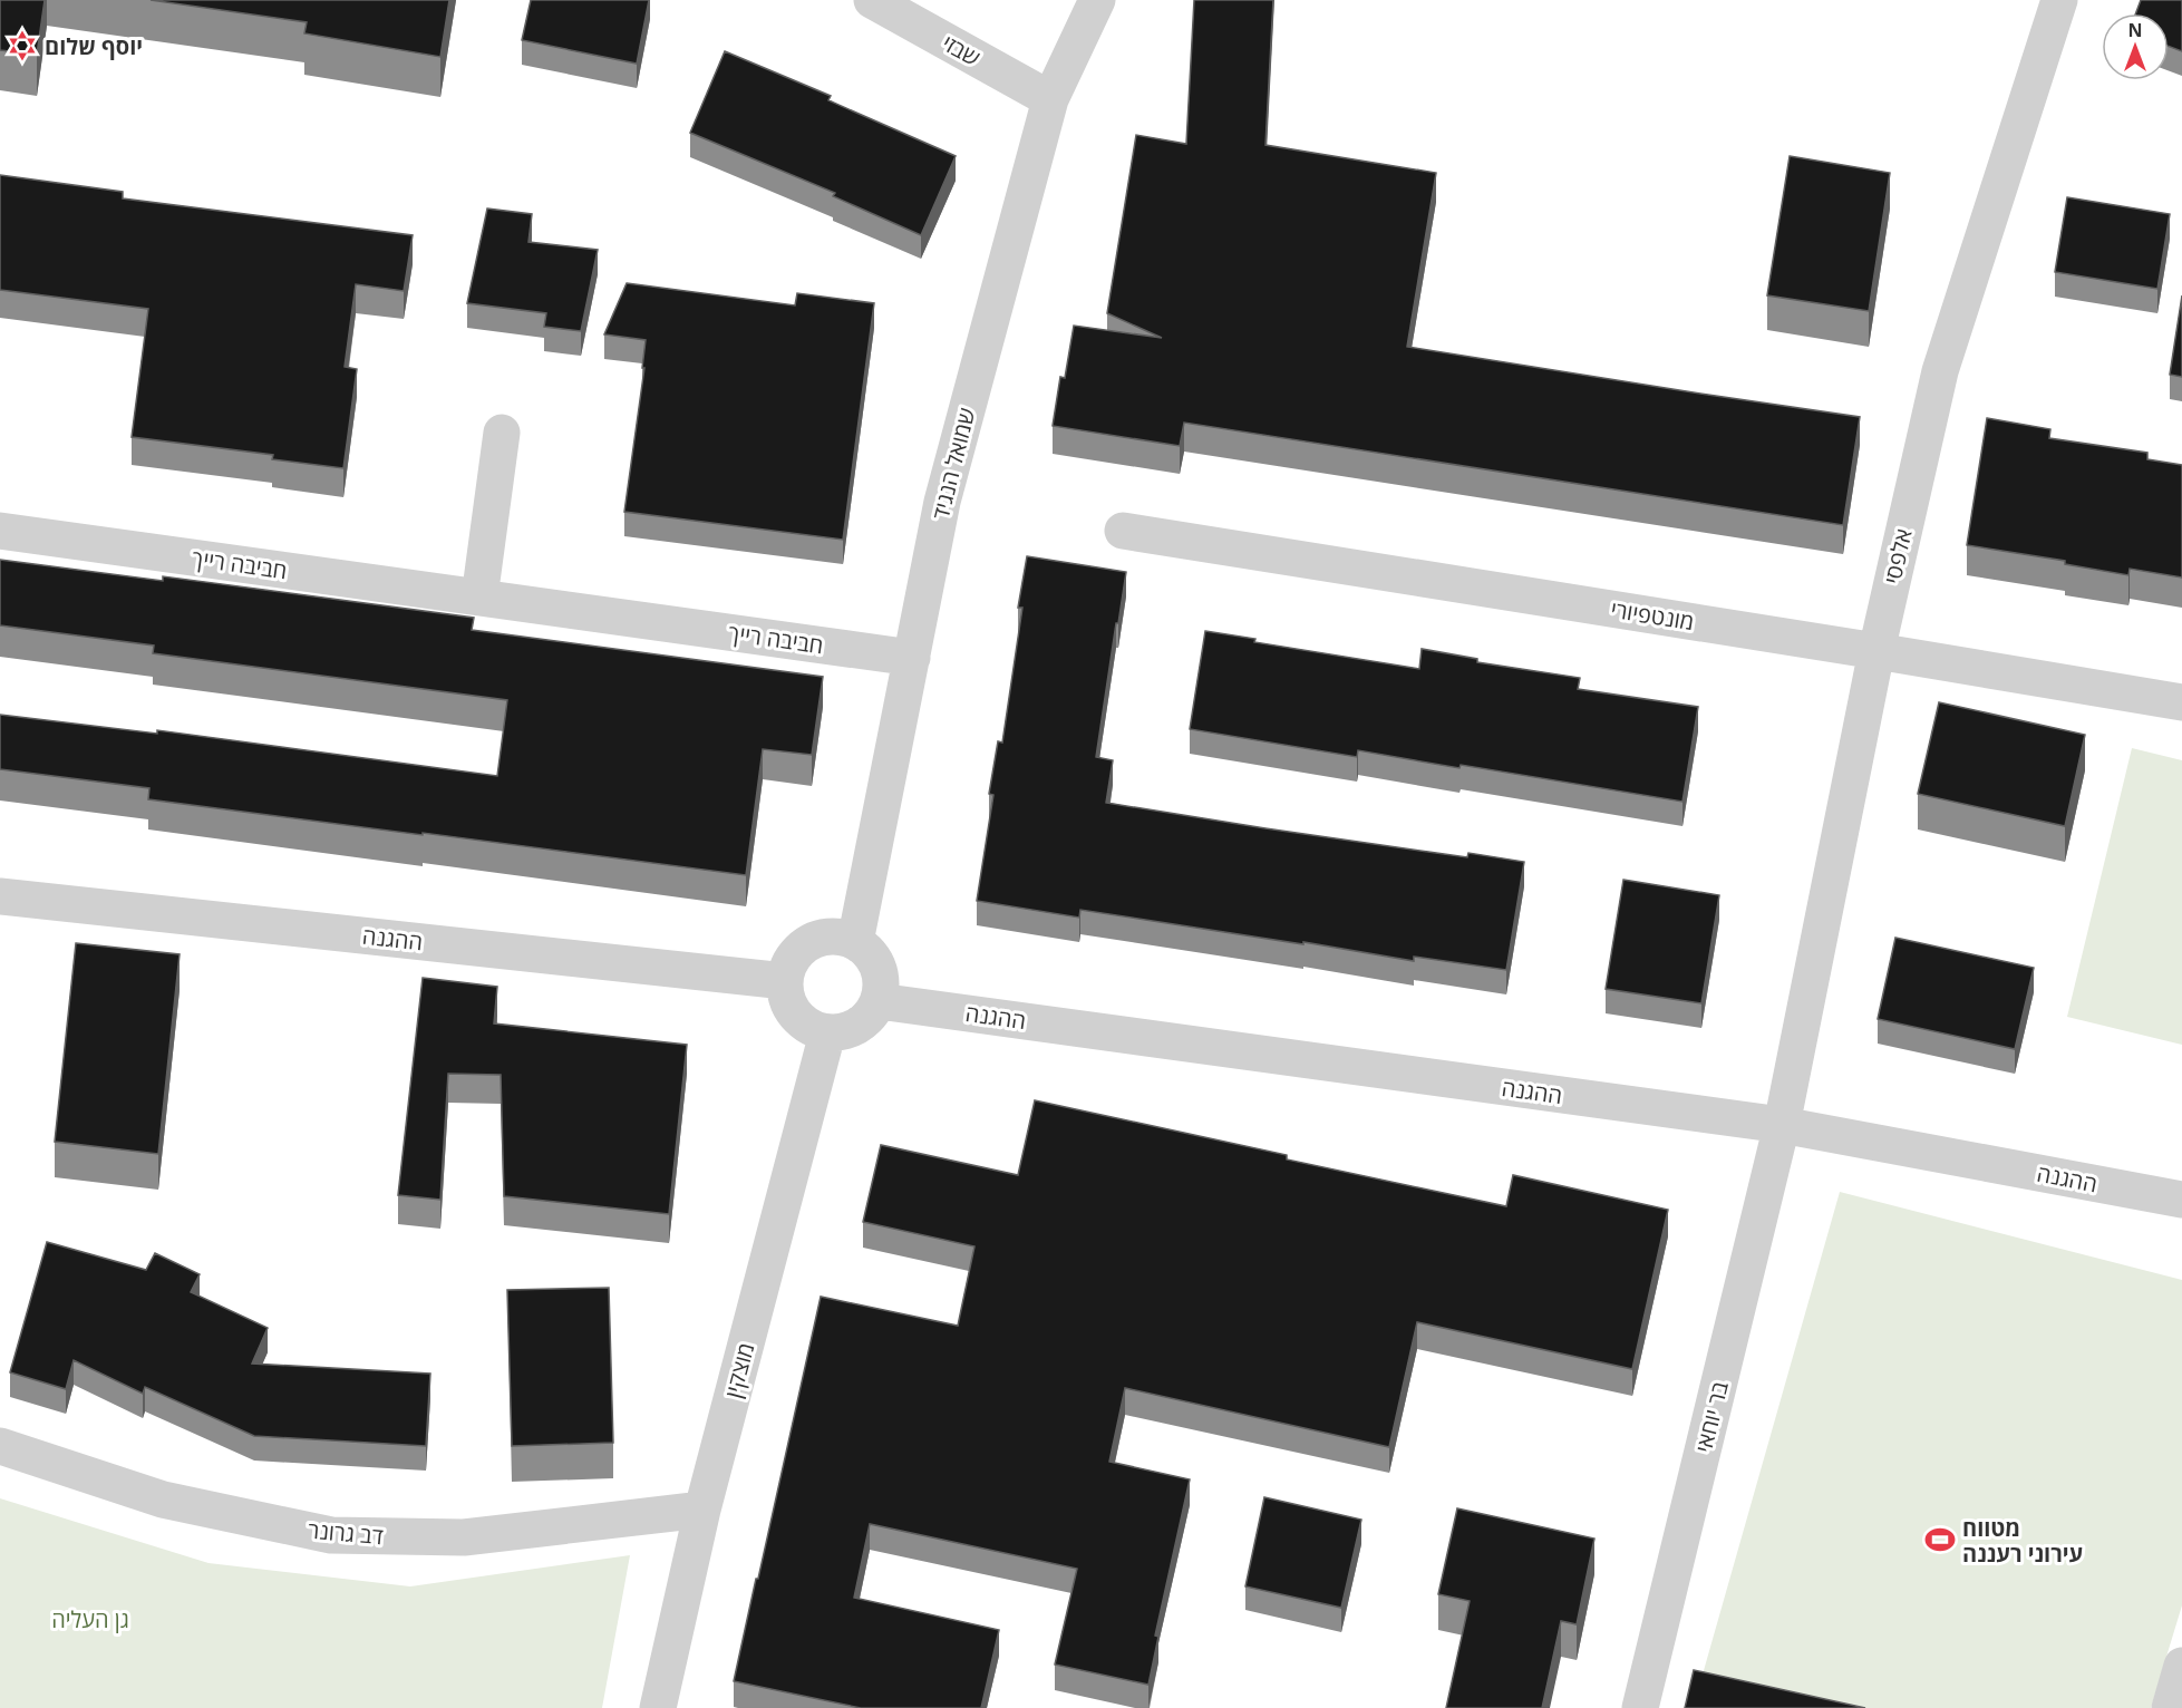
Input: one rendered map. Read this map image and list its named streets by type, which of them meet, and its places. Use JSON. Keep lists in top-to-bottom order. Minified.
{"streets":{"street":["שבזי","שמואל הנגיד","אלפסי","חביבה רייך","מונטפיורי","ההגנה","מוצקין","בר יוחאי","דב גרונר"]},"crossings":[["שבזי","שמואל הנגיד"],["שמואל הנגיד","חביבה רייך"],["שמואל הנגיד","ההגנה"],["שמואל הנגיד","מוצקין"],["אלפסי","מונטפיורי"],["אלפסי","ההגנה"],["אלפסי","בר יוחאי"],["ההגנה","מוצקין"],["ההגנה","בר יוחאי"],["מוצקין","דב גרונר"]],"parks":["גן העליה"],"places":{"synagogue":["יוסף שלום"],"sports":["מטווח עירוני רעננה"]},"north":"top"}
